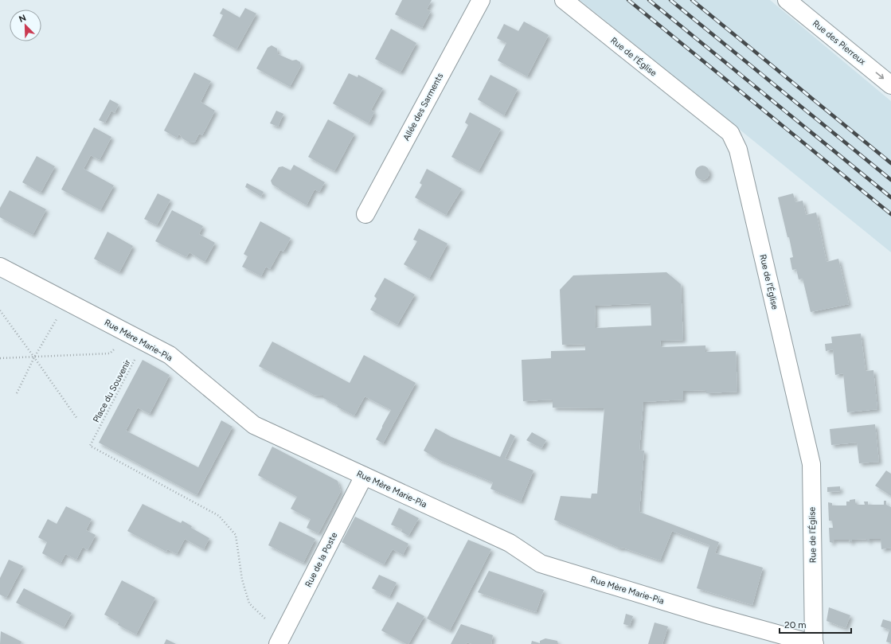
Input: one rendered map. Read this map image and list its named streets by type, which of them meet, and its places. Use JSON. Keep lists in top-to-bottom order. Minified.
{"streets":{"street":["Rue des Pierreux","Rue de l'Église","Allée des Sarments","Rue Mère Marie-Pia","Rue de la Poste"],"path":["Place du Souvenir"]},"crossings":[["Rue de l'Église","Rue Mère Marie-Pia"],["Rue Mère Marie-Pia","Place du Souvenir"],["Rue Mère Marie-Pia","Rue de la Poste"],["Place du Souvenir","Rue de la Poste"]],"one_way":["Rue des Pierreux"],"scale_bar":"20 m","north":"top left"}
